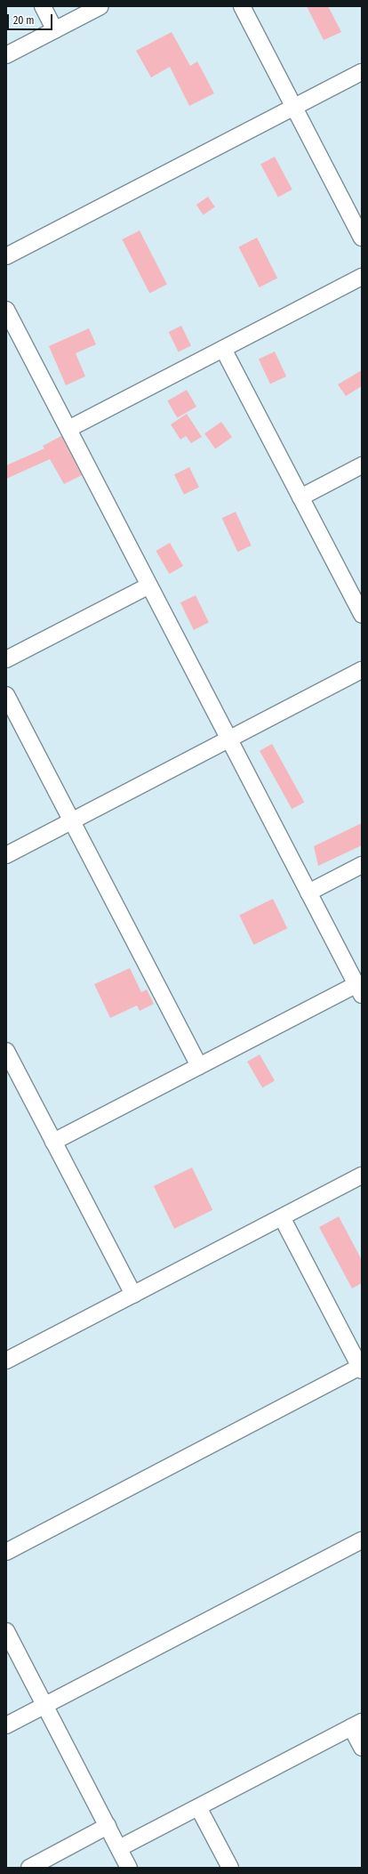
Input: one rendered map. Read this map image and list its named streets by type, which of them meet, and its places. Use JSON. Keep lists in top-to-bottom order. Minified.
{"scale_bar":"20 m"}
